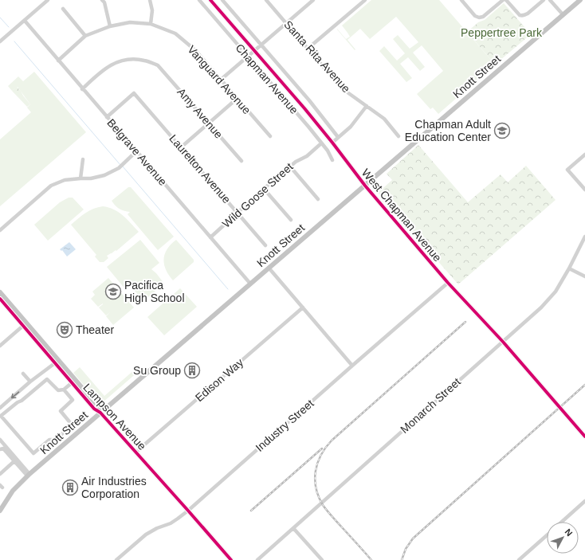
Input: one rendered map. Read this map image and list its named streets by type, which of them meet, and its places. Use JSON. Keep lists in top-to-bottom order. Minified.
{"streets":{"main road":["Knott Street","West Chapman Avenue","Lampson Avenue"],"street":["Santa Rita Avenue","Chapman Avenue","Vanguard Avenue","Amy Avenue","Belgrave Avenue","Laurelton Avenue","Wild Goose Street","Edison Way","Monarch Street","Industry Street"]},"crossings":[["Knott Street","Belgrave Avenue"],["Knott Street","West Chapman Avenue"],["Knott Street","Lampson Avenue"],["Chapman Avenue","Wild Goose Street"],["Amy Avenue","Belgrave Avenue"],["Belgrave Avenue","Laurelton Avenue"],["Belgrave Avenue","Wild Goose Street"],["Laurelton Avenue","Wild Goose Street"],["West Chapman Avenue","Monarch Street"],["West Chapman Avenue","Industry Street"],["Edison Way","Lampson Avenue"],["Lampson Avenue","Industry Street"]],"parks":["Peppertree Park"],"places":{"school or university":["Chapman Adult Education Center","Pacifica High School"],"theatre":["Theater"],"building":["Su Group","Air Industries Corporation"]},"north":"top right"}
